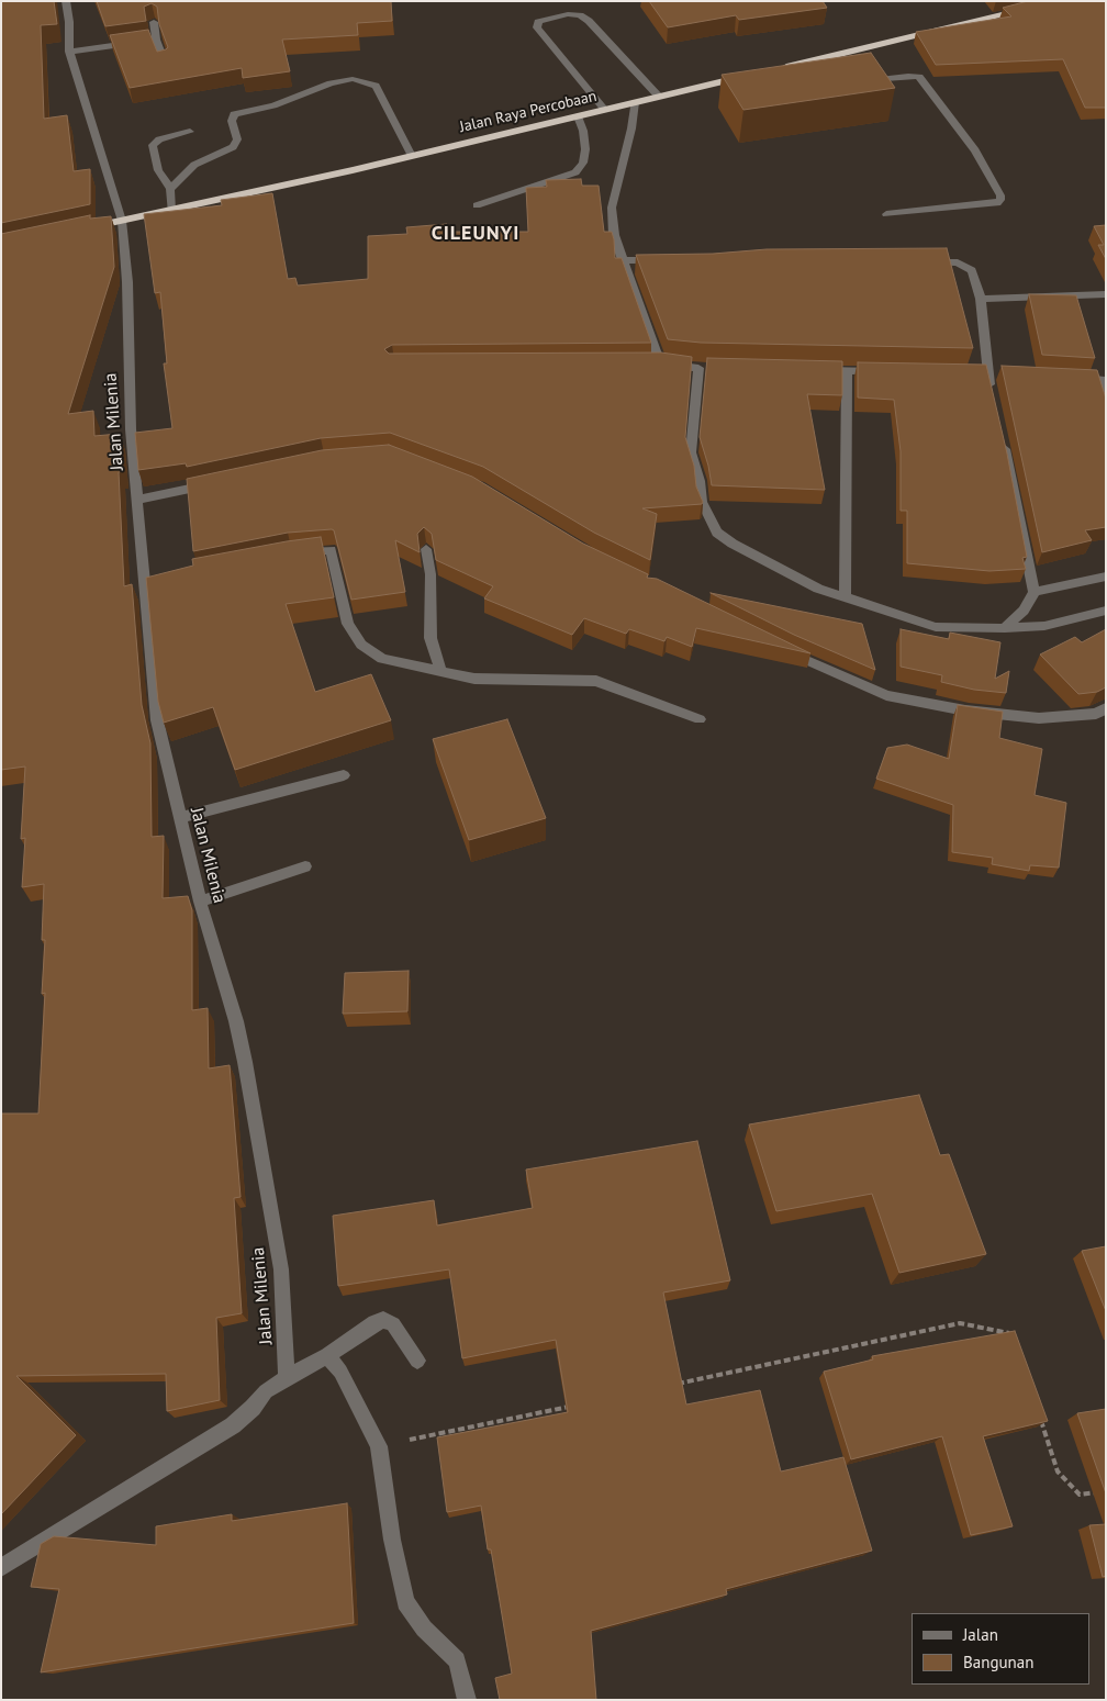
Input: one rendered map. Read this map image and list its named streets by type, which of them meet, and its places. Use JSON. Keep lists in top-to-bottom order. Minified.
{"streets":{"highway":["Jalan Raya Percobaan"],"street":["Jalan Milenia"]},"crossings":[["Jalan Raya Percobaan","Jalan Milenia"]],"districts":["CILEUNYI"],"legend":["Jalan","Bangunan"]}
